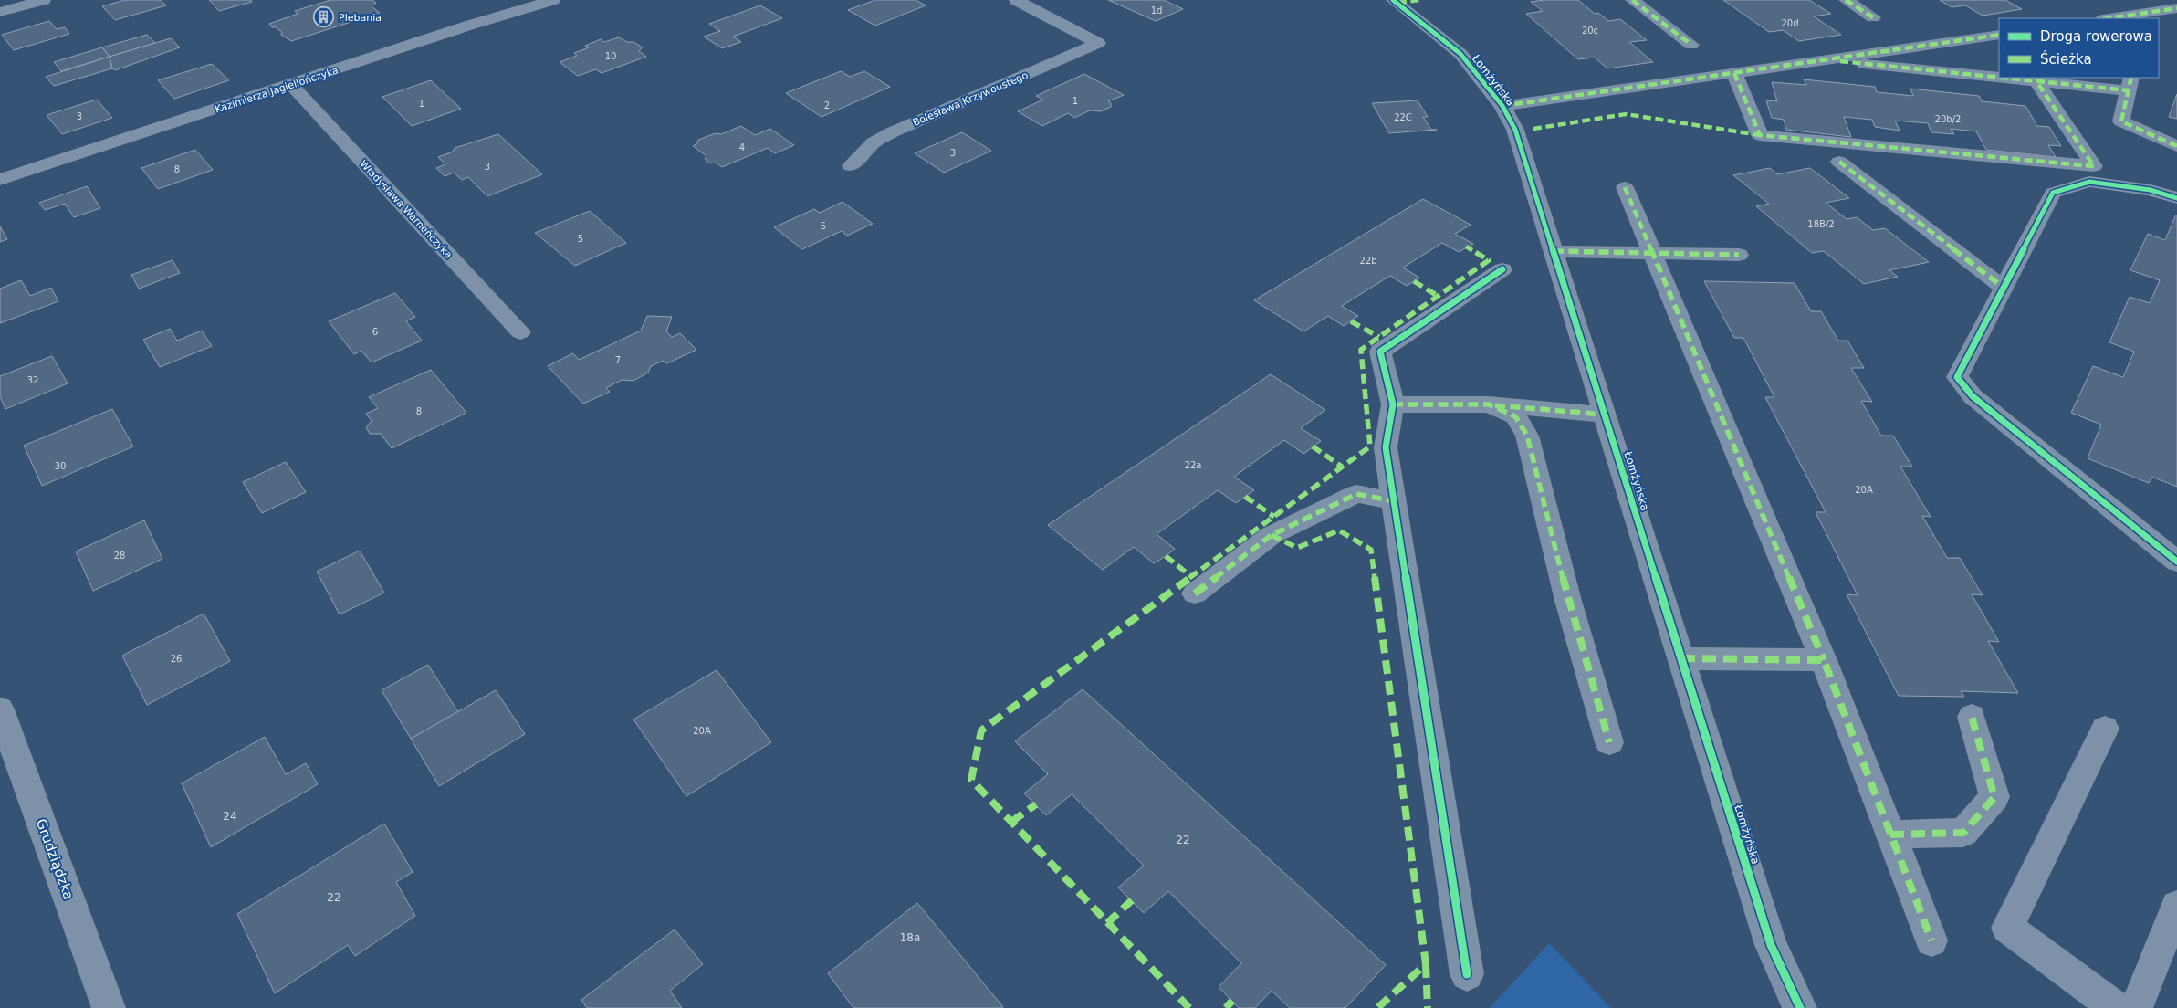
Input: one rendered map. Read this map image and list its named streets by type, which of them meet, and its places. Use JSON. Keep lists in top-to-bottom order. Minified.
{"streets":{"street":["Łomżyńska","Kazimierza Jagiellończyka","Bolesława Krzywoustego","Władysława Warneńczyka","Grudziądzka"]},"crossings":[["Kazimierza Jagiellończyka","Władysława Warneńczyka"]],"places":{"building":["Plebania"]},"house_numbers":["1d","20d","20c","10","1","1","2","3","22C","20b/2","4","3","3","8","18B/2","5","5","22b","6","7","32","8","22a","30","20A","28","26","20A","24","22","22","18a"],"legend":["Droga rowerowa","Ścieżka"]}
